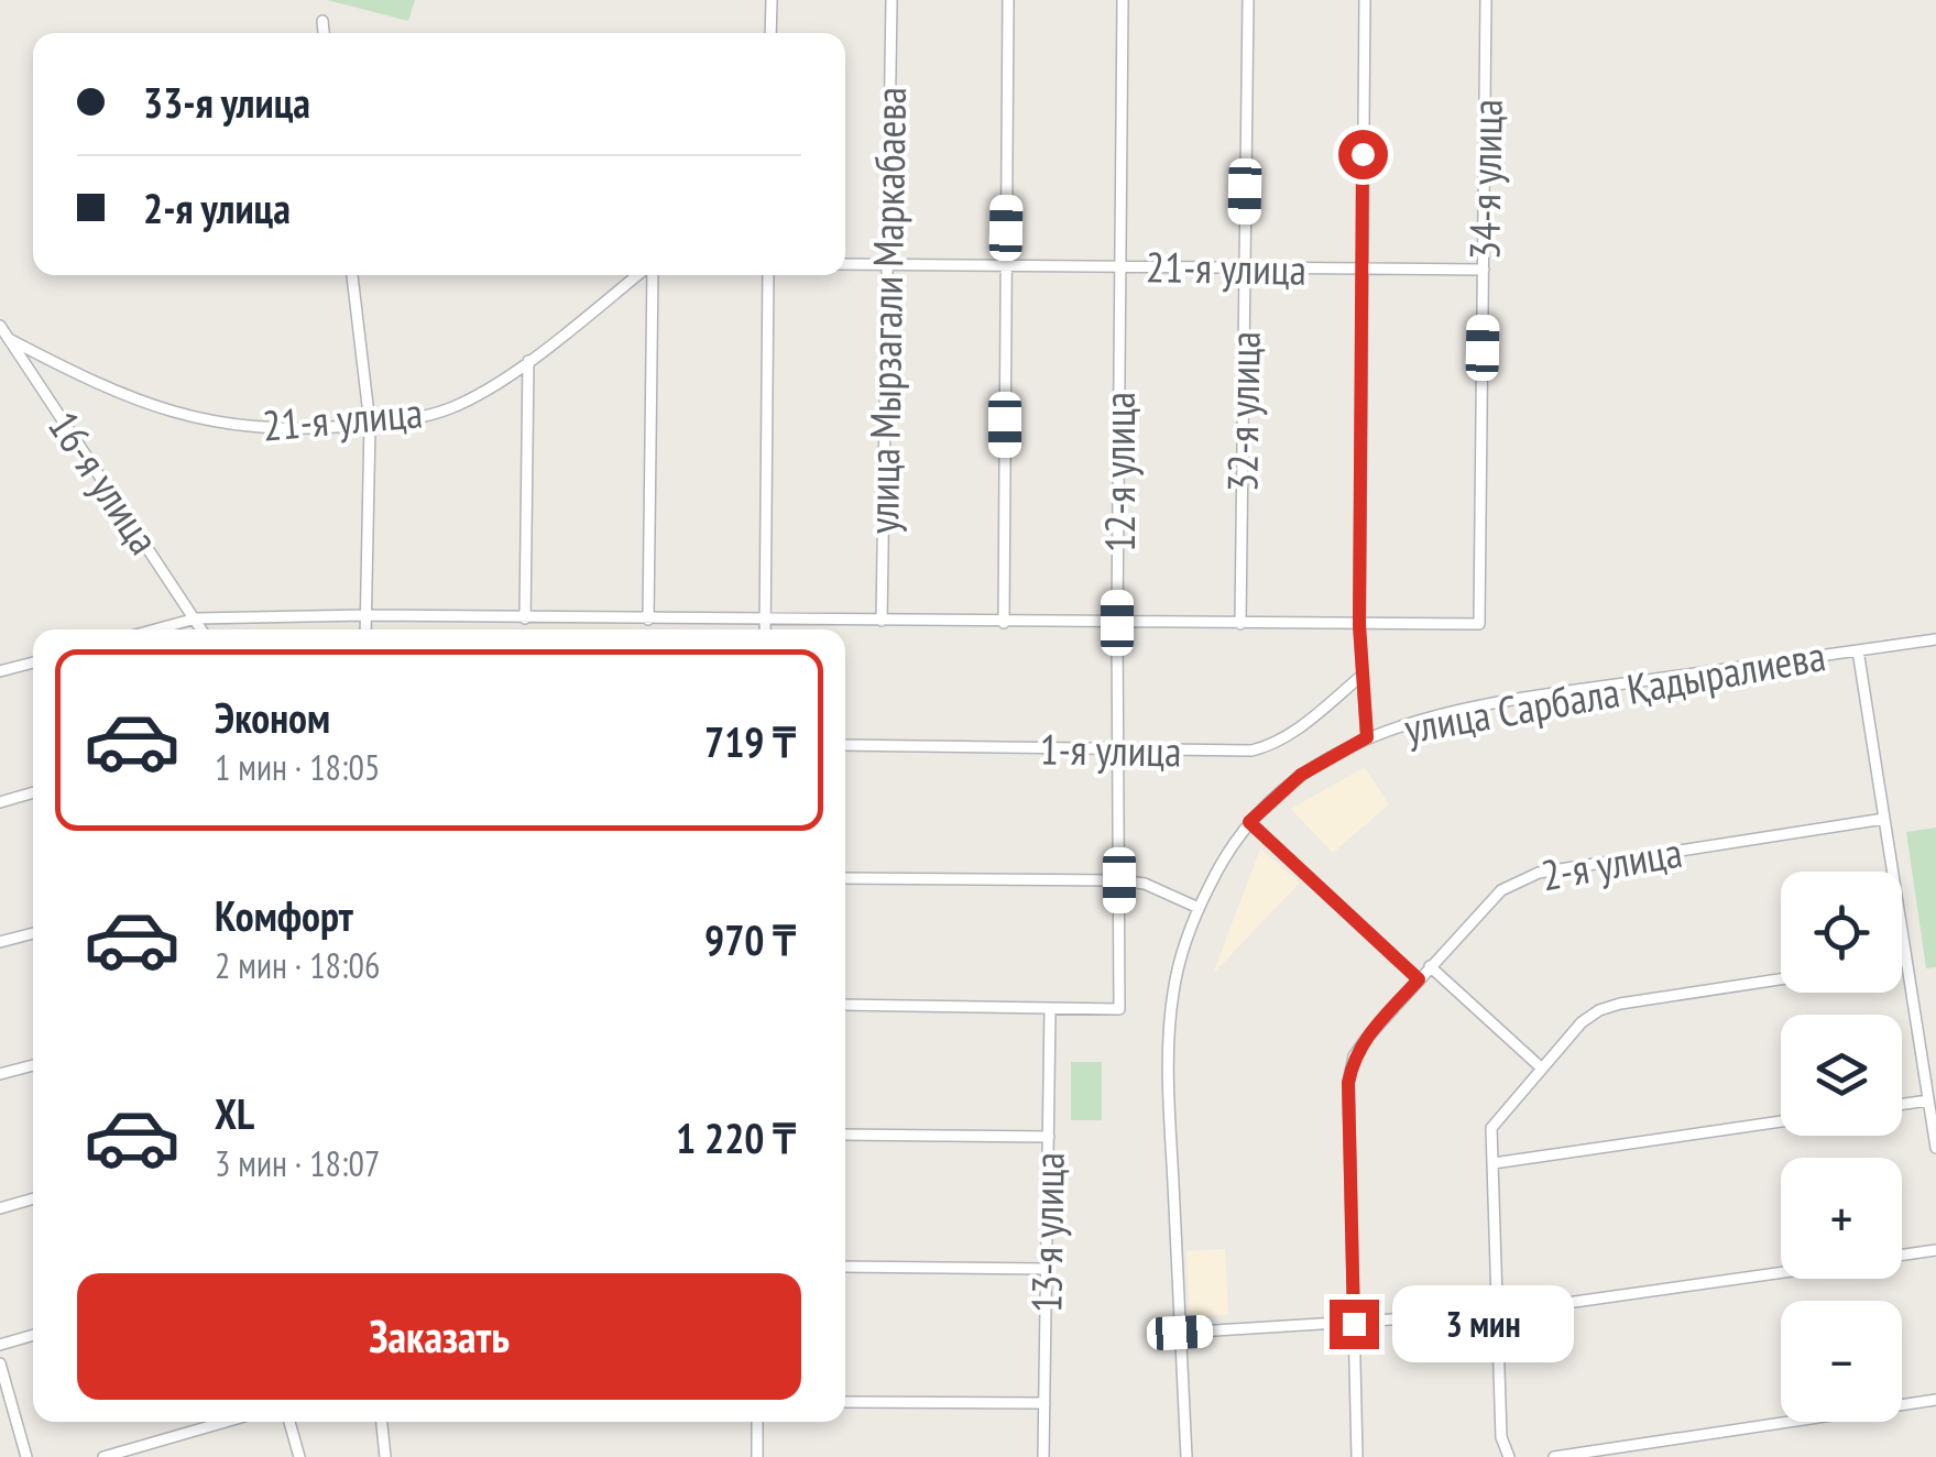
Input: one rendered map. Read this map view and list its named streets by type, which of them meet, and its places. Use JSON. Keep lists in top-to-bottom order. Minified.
{"streets":{"street":["34-я улица","21-я улица","улица Мырзагали Маркабаева","32-я улица","12-я улица","16-я улица","улица Сарбала Қадыралиева","1-я улица","2-я улица","13-я улица"]},"crossings":[["34-я улица","21-я улица"],["21-я улица","улица Мырзагали Маркабаева"],["21-я улица","32-я улица"],["21-я улица","12-я улица"],["21-я улица","16-я улица"],["12-я улица","1-я улица"],["12-я улица","13-я улица"]],"page":{"banner":["33-я улица","2-я улица"],"list":[{"name":"Эконом","note":"1 мин · 18:05","value":"719 ₸"},{"name":"Комфорт","note":"2 мин · 18:06","value":"970 ₸"},{"name":"XL","note":"3 мин · 18:07","value":"1 220 ₸"}],"map_buttons":["+","−"],"buttons":"Заказать","bubble":"3 мин"}}
